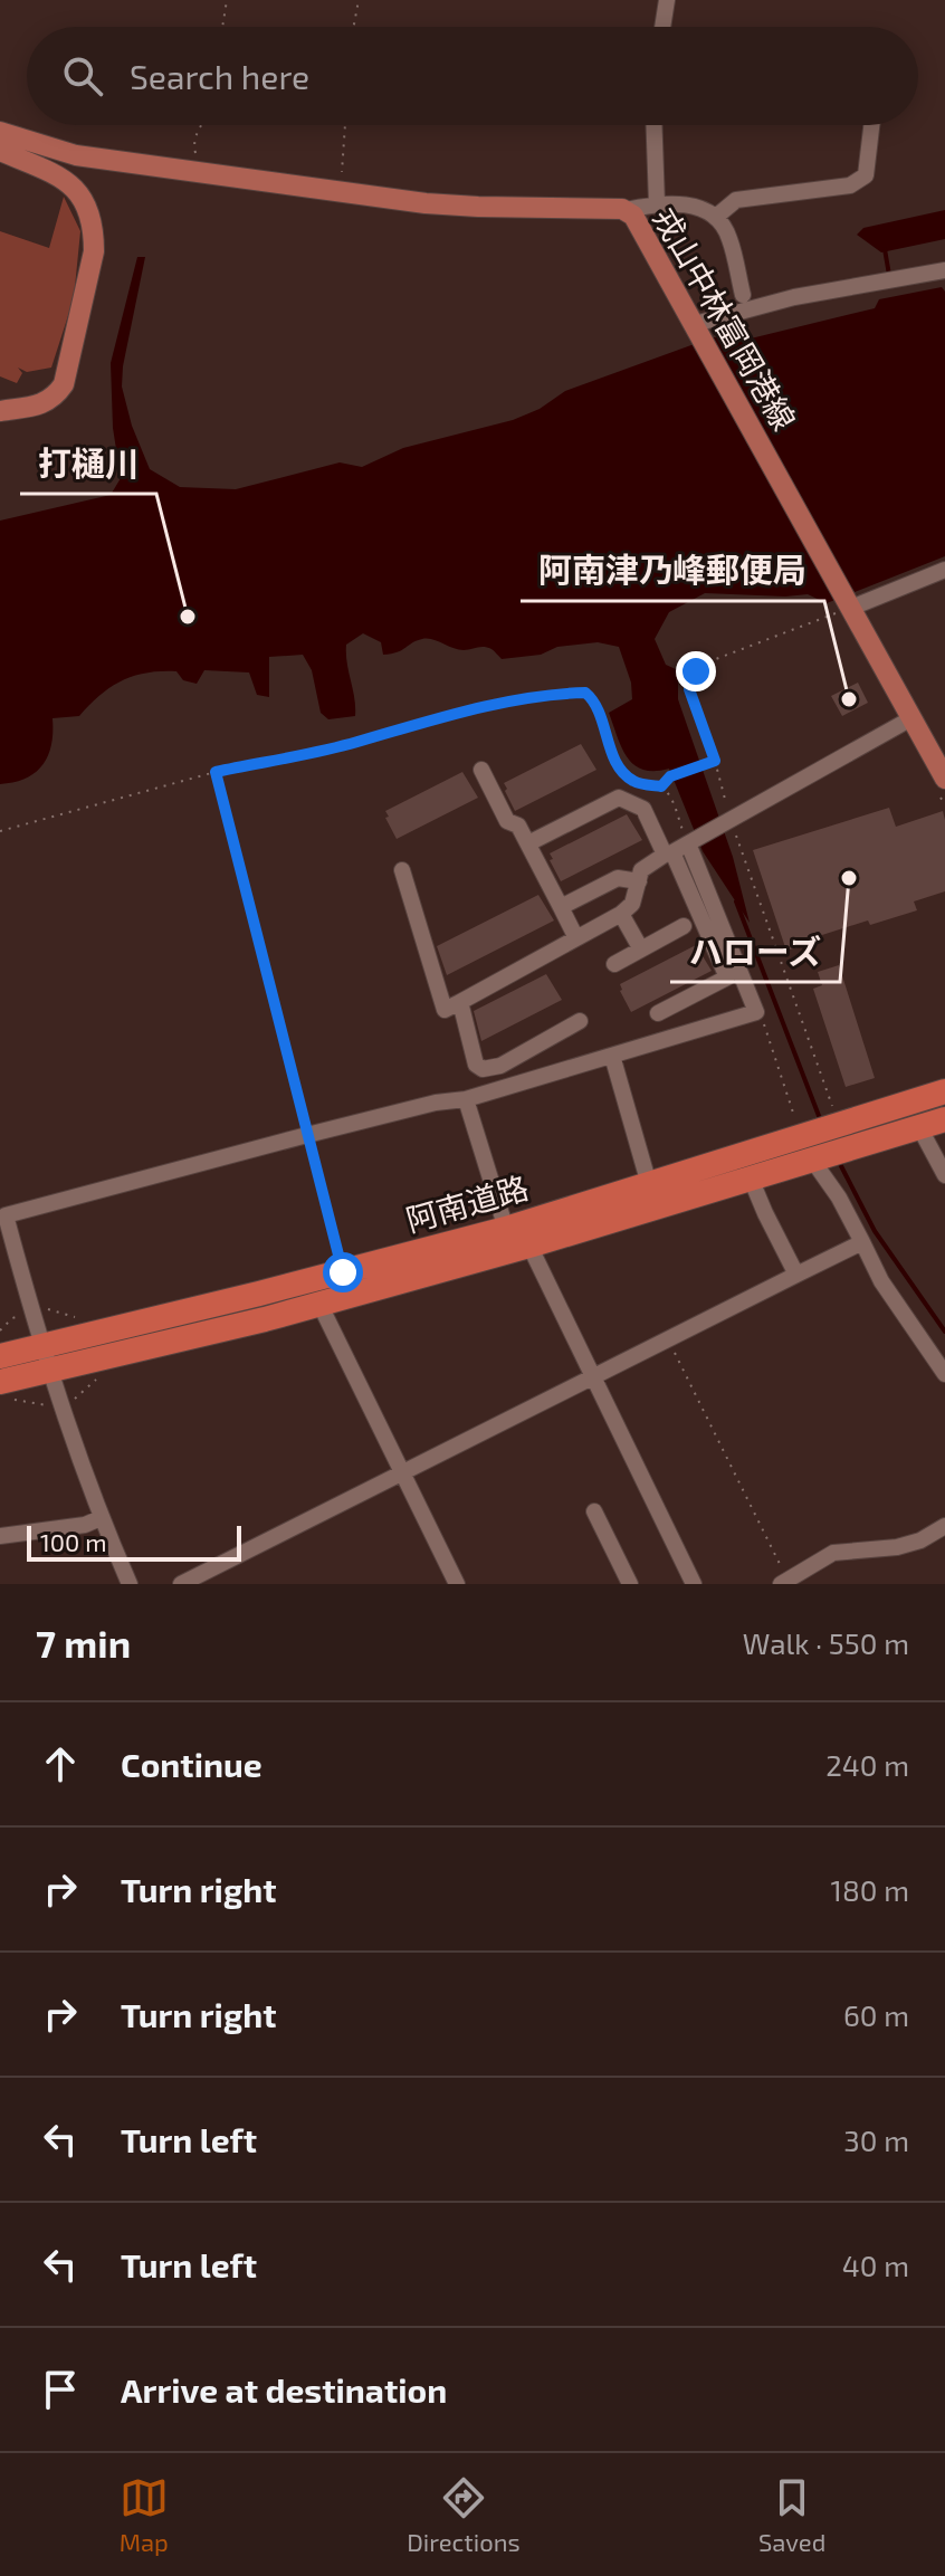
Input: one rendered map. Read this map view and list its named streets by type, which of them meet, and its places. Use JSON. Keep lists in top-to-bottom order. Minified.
{"streets":{"highway":["阿南道路"],"main road":["戎山中林富岡港線"]},"places":["打樋川","阿南津乃峰郵便局","ハローズ"],"scale_bar":"100 m","page":{"search":"Search here","scale":"100 m","heading":["7 min","Walk · 550 m"],"list":[["Continue","240 m"],["Turn right","180 m"],["Turn right","60 m"],["Turn left","30 m"],["Turn left","40 m"],"Arrive at destination"],"nav":["Map","Directions","Saved"]}}
